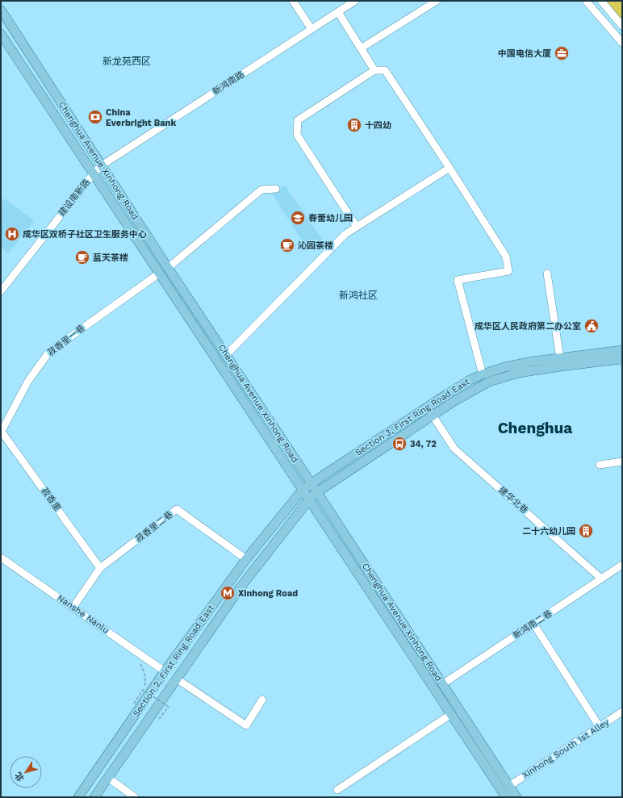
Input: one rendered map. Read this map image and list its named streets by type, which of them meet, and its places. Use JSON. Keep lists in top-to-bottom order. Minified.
{"streets":{"main road":["Chenghua Avenue Xinhong Road","Section 3, First Ring Road East","Section 2, First Ring Road East"],"street":["新鸿南路","建设南新路","菽香里一巷","菽香里","建华北巷","菽香里二巷","Nanshe Nanlu","新鸿南二巷","Xinhong South 1st Alley"]},"crossings":[["新鸿南路","Chenghua Avenue Xinhong Road"],["新鸿南路","建设南新路"],["Chenghua Avenue Xinhong Road","建设南新路"],["Chenghua Avenue Xinhong Road","菽香里一巷"],["Chenghua Avenue Xinhong Road","Section 3, First Ring Road East"],["Chenghua Avenue Xinhong Road","新鸿南二巷"],["Chenghua Avenue Xinhong Road","Section 2, First Ring Road East"],["Chenghua Avenue Xinhong Road","Xinhong South 1st Alley"],["菽香里一巷","菽香里"],["Section 3, First Ring Road East","建华北巷"],["Section 3, First Ring Road East","Section 2, First Ring Road East"],["菽香里","菽香里二巷"],["建华北巷","新鸿南二巷"],["菽香里二巷","Nanshe Nanlu"],["菽香里二巷","Section 2, First Ring Road East"],["Nanshe Nanlu","Section 2, First Ring Road East"]],"districts":["新龙苑西区","新鸿社区","Chenghua"],"places":{"office":["中国电信大厦"],"bank":["China Everbright Bank"],"building":["十四幼","二十六幼儿园"],"school or university":["春蕾幼儿园"],"hospital":["成华区双桥子社区卫生服务中心"],"cafe":["沁园茶楼","蓝天茶楼"],"public building":["成华区人民政府第二办公室"],"bus stop":["34, 72"],"metro station":["Xinhong Road"]},"north":"bottom left"}
